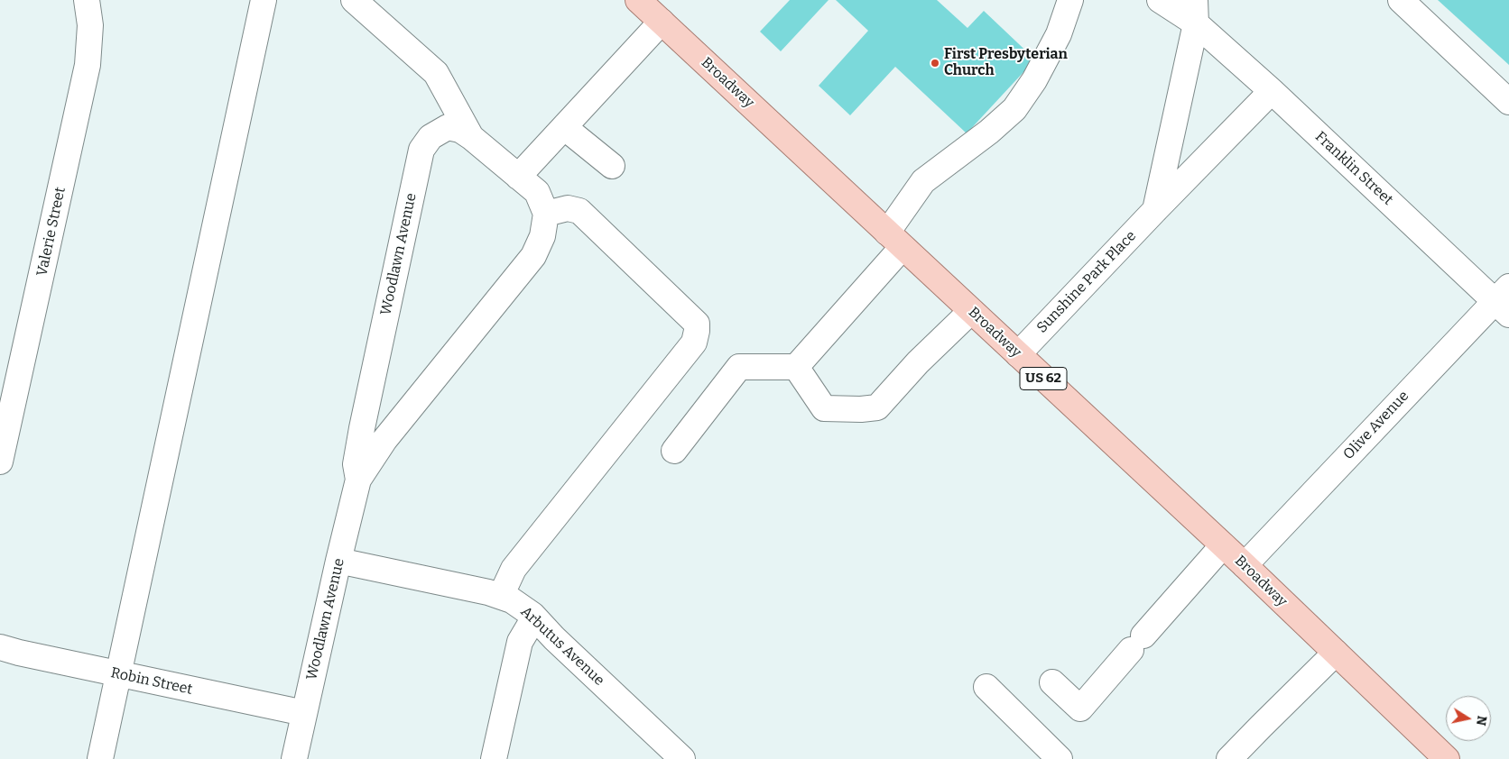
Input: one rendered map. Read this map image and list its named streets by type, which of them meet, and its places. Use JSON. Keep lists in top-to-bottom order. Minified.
{"streets":{"main road":["Broadway","US 62"],"street":["Franklin Street","Valerie Street","Woodlawn Avenue","Sunshine Park Place","Olive Avenue","Arbutus Avenue","Robin Street"]},"crossings":[["Broadway","Sunshine Park Place"],["Broadway","Olive Avenue"],["Franklin Street","Sunshine Park Place"],["Franklin Street","Olive Avenue"],["Woodlawn Avenue","Arbutus Avenue"],["Woodlawn Avenue","Robin Street"]],"places":["First Presbyterian Church"],"north":"right"}
